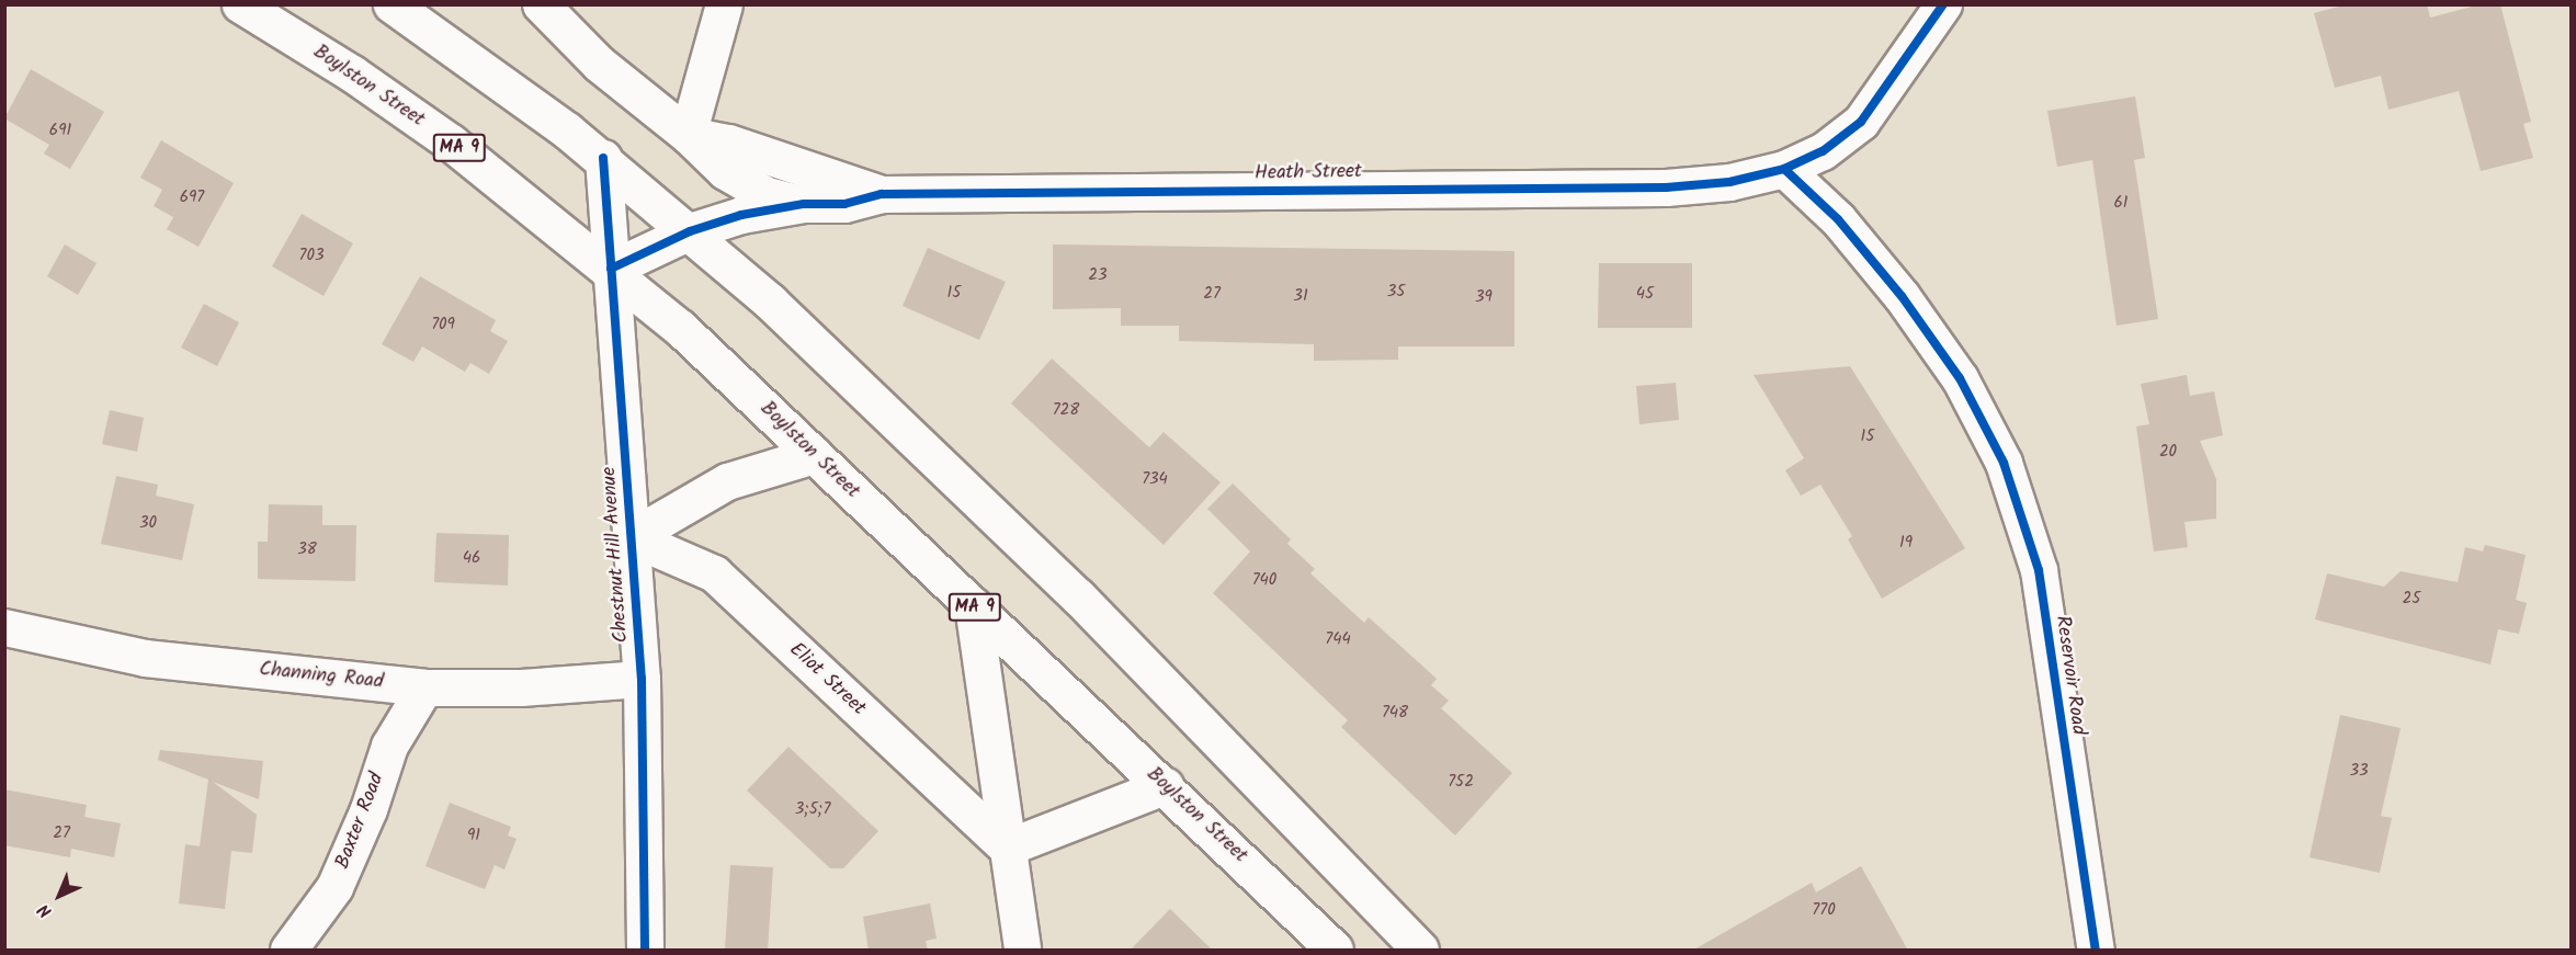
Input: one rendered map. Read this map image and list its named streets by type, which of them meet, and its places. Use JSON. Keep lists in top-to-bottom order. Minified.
{"streets":{"main road":["Boylston Street","MA 9","Heath Street","Chestnut Hill Avenue","Reservoir Road","Channing Road","Eliot Street","Baxter Road"]},"crossings":[["Boylston Street","Heath Street"],["Boylston Street","Chestnut Hill Avenue"],["Heath Street","Chestnut Hill Avenue"],["Heath Street","Reservoir Road"],["Chestnut Hill Avenue","Channing Road"],["Chestnut Hill Avenue","Eliot Street"],["Channing Road","Baxter Road"]],"house_numbers":["691","697","61","703","23","35","15","27","45","31","39","709","728","15","20","734","30","19","38","46","740","25","744","748","33","752","3;5;7","27","91","770"],"north":"bottom left"}
